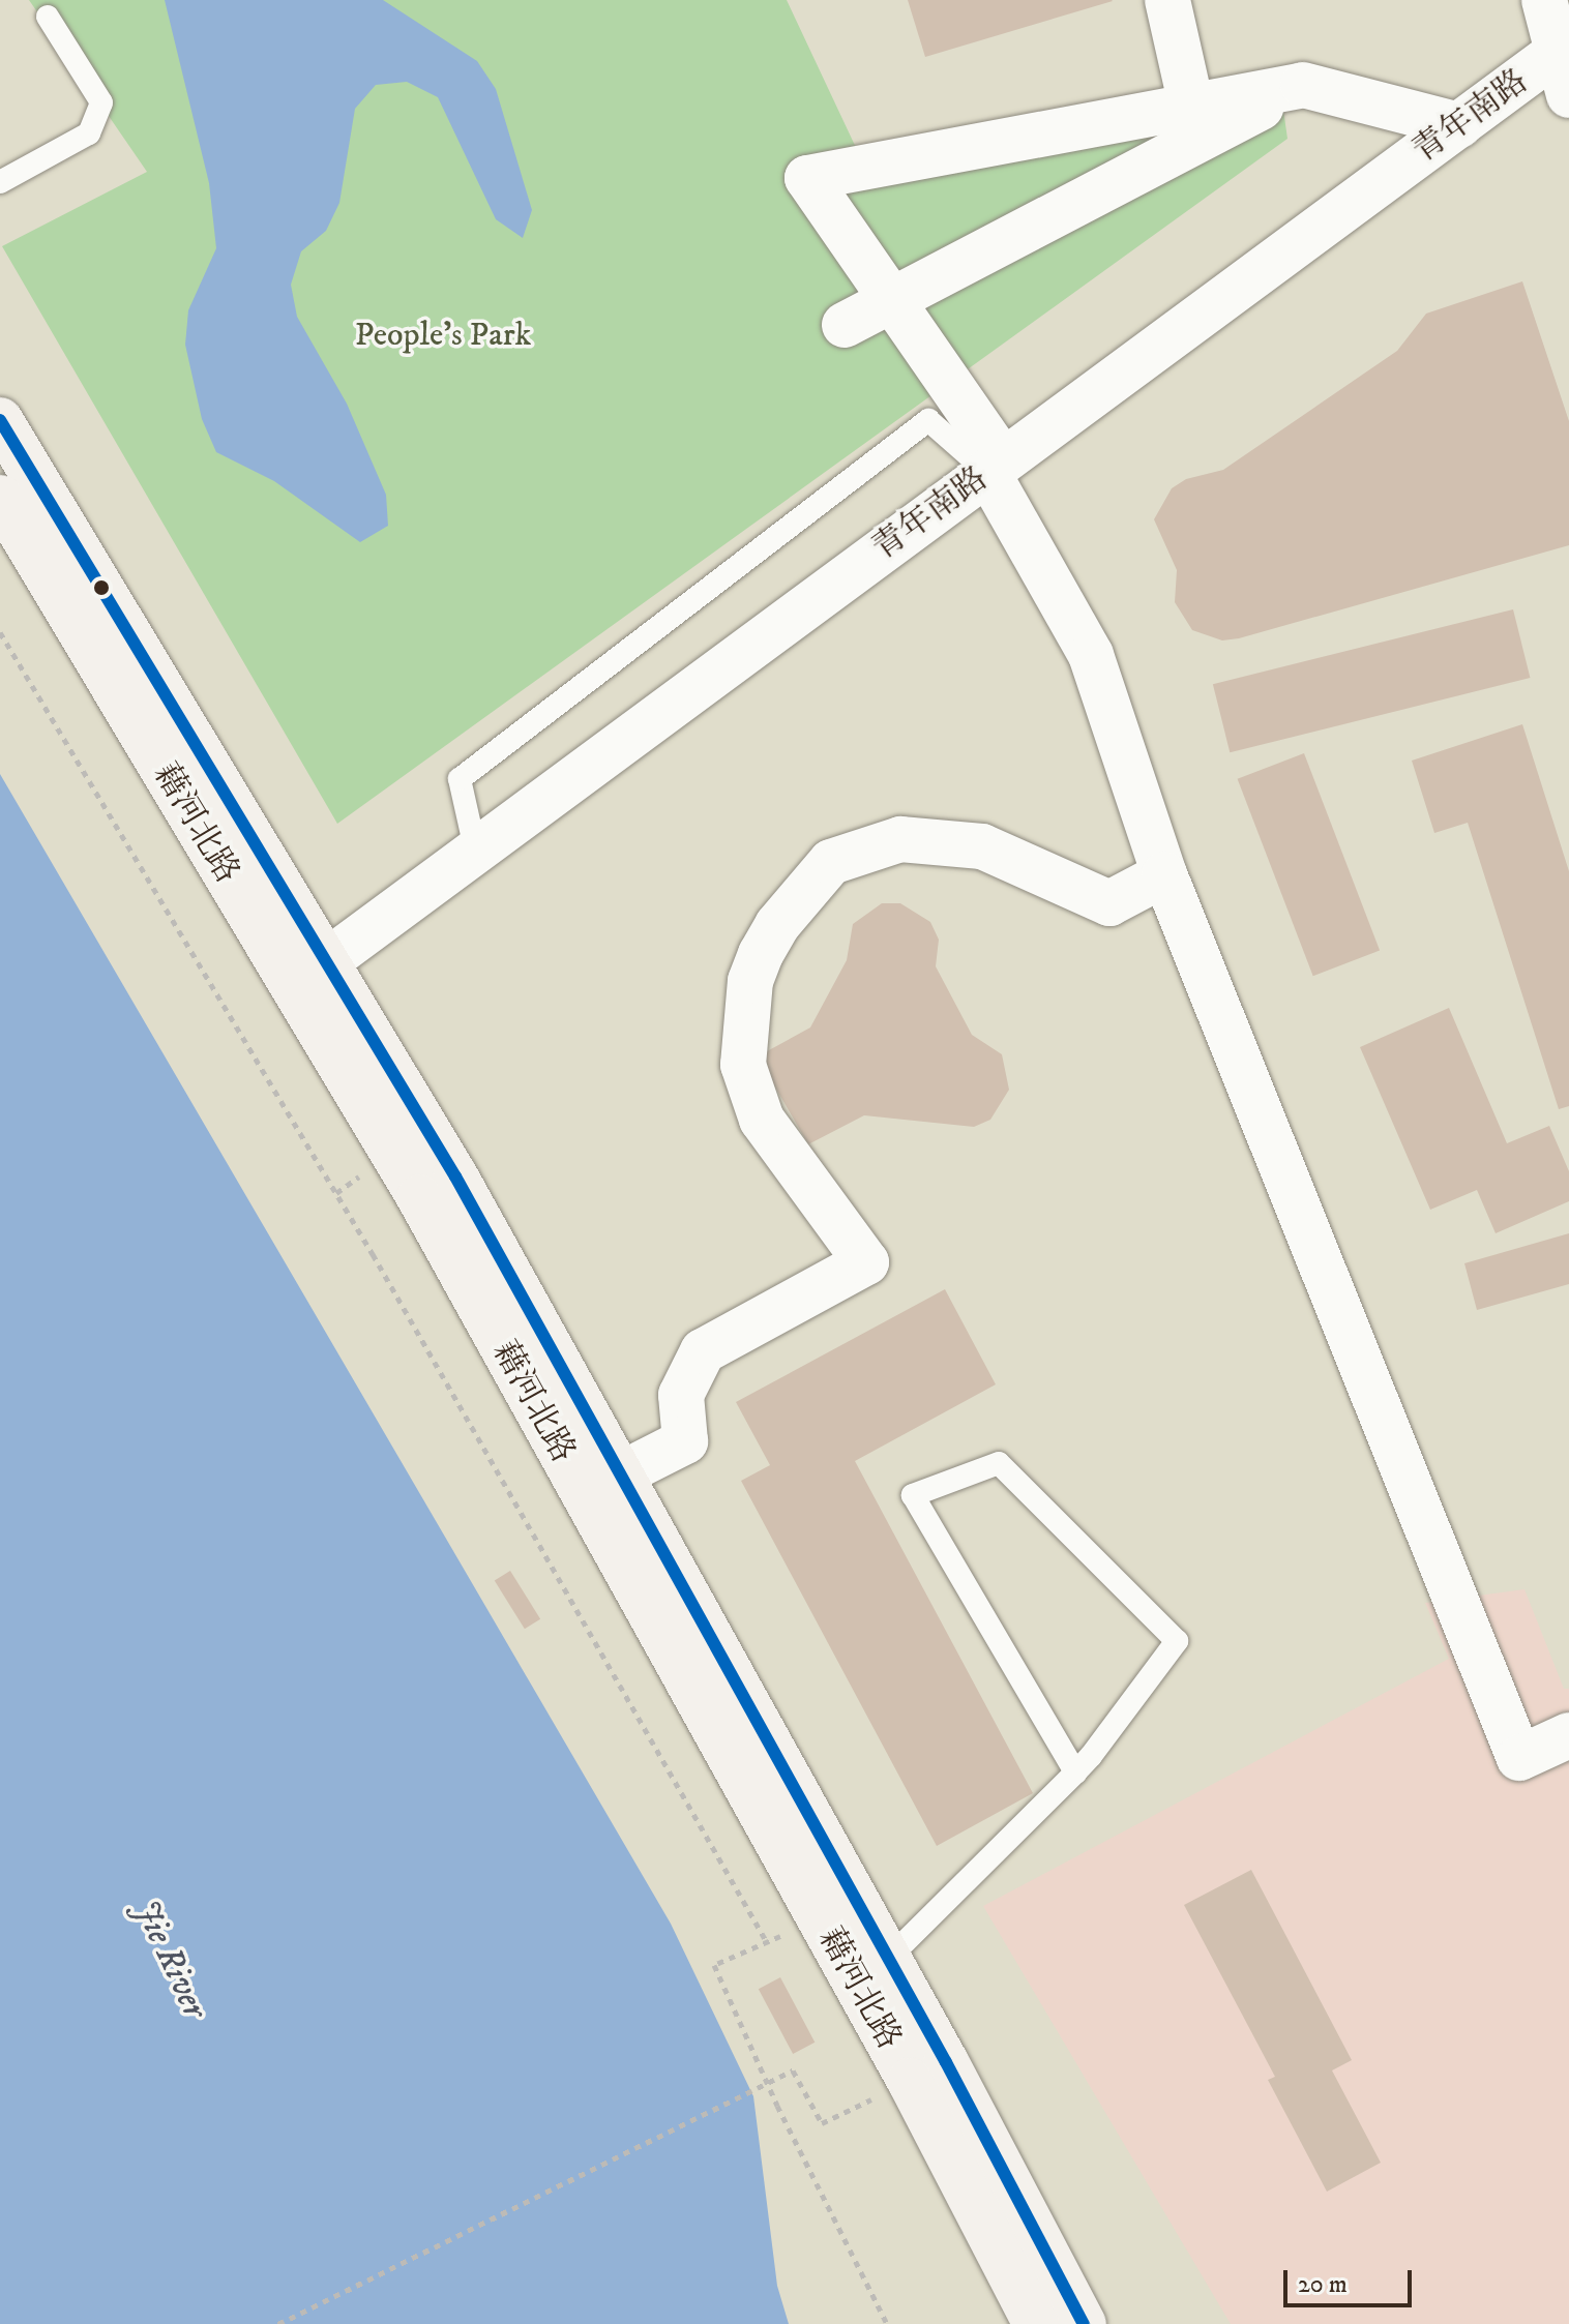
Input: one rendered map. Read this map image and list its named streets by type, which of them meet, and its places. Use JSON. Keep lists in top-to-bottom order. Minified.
{"streets":{"main road":["藉河北路"],"street":["青年南路"]},"crossings":[["青年南路","藉河北路"]],"water":["Jie River"],"parks":["People's Park"],"scale_bar":"20 m"}
